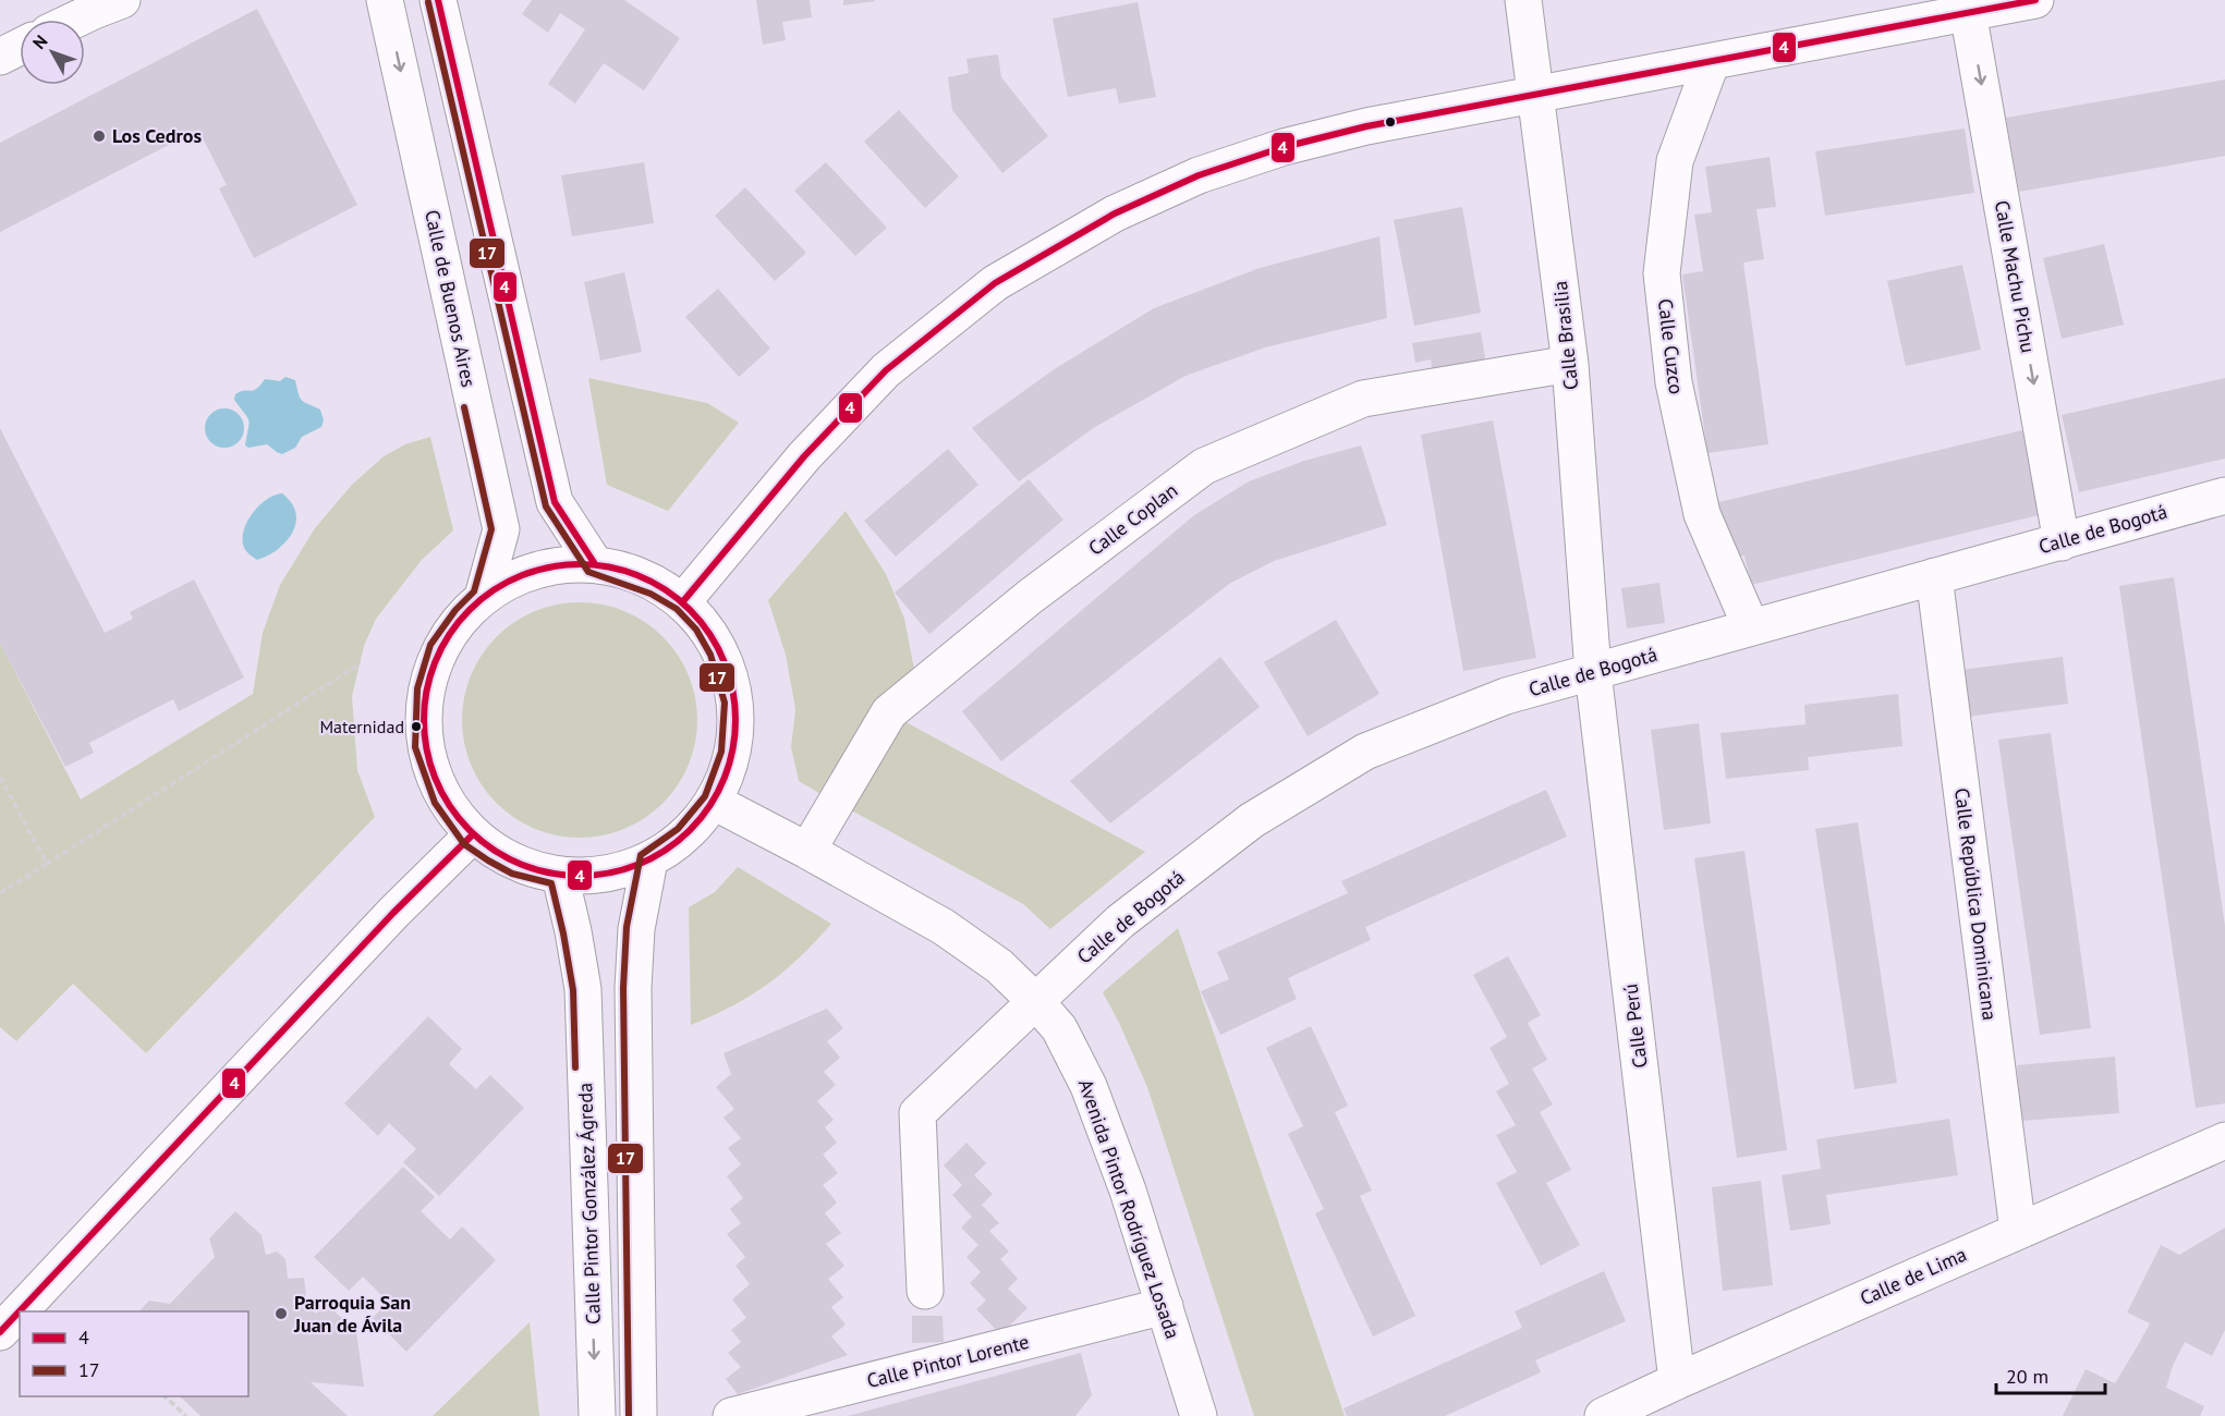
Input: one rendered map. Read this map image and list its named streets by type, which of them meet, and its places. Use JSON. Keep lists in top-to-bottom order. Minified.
{"streets":{"street":["Calle Machu Pichu","Calle de Buenos Aires","Calle Brasilia","Calle Cuzco","Calle Coplan","Calle de Bogotá","Calle República Dominicana","Calle Perú","Calle Pintor González Ágreda","Avenida Pintor Rodríguez Losada","Calle de Lima","Calle Pintor Lorente"]},"crossings":[["Calle Machu Pichu","Calle de Bogotá"],["Calle Brasilia","Calle Coplan"],["Calle Brasilia","Calle de Bogotá"],["Calle Brasilia","Calle Perú"],["Calle Cuzco","Calle de Bogotá"],["Calle Coplan","Avenida Pintor Rodríguez Losada"],["Calle de Bogotá","Calle República Dominicana"],["Calle de Bogotá","Calle Perú"],["Calle de Bogotá","Avenida Pintor Rodríguez Losada"],["Calle República Dominicana","Calle de Lima"],["Calle Perú","Calle de Lima"],["Avenida Pintor Rodríguez Losada","Calle Pintor Lorente"]],"one_way":["Calle Machu Pichu"],"places":["Los Cedros","Maternidad","Parroquia San Juan de Ávila"],"lines":["transit line 4","transit line 17"],"legend":["4","17"],"scale_bar":"20 m","north":"top left"}
